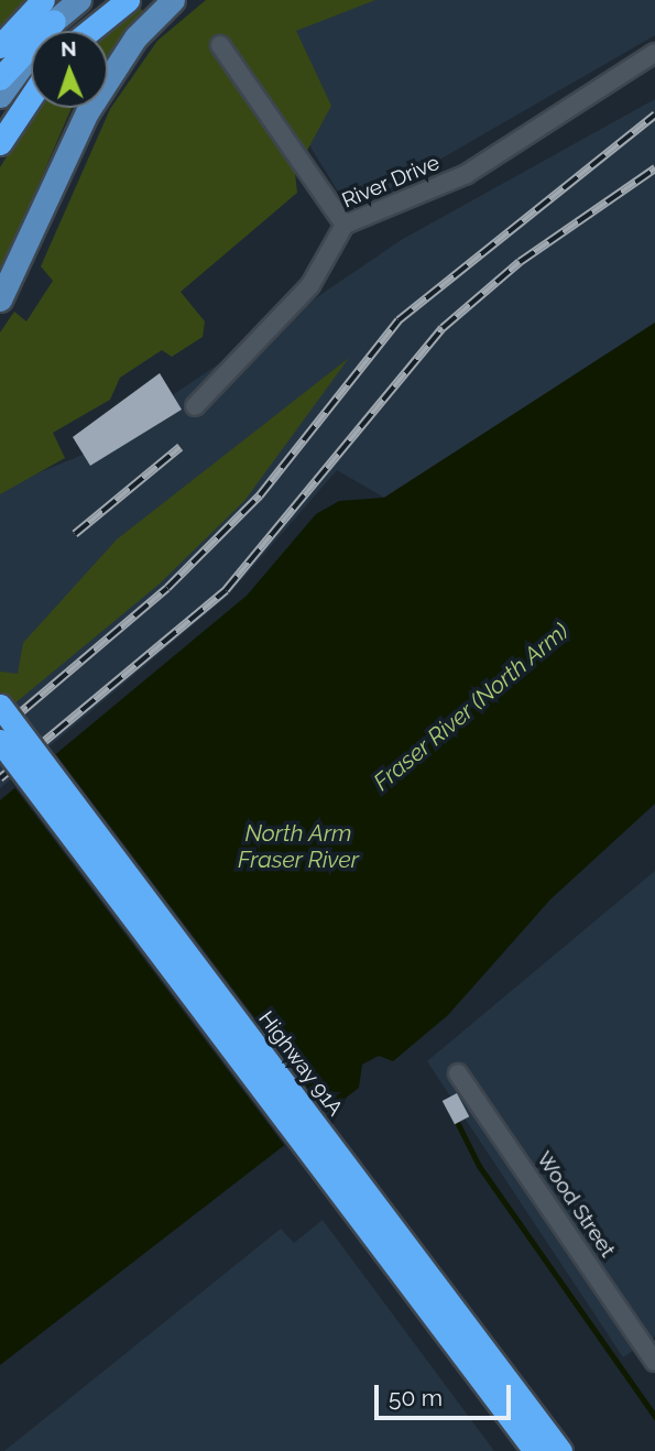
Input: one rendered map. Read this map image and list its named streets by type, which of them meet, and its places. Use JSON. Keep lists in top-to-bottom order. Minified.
{"streets":{"highway":["Highway 91A"],"street":["River Drive","Wood Street"]},"water":["Fraser River (North Arm)","North Arm Fraser River"],"scale_bar":"50 m","north":"top"}
